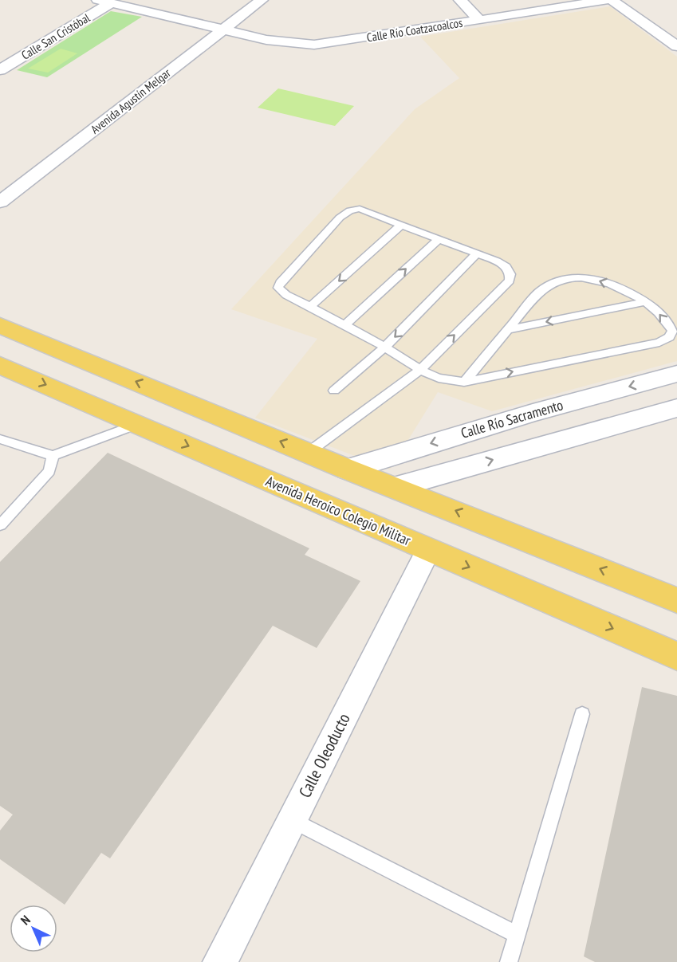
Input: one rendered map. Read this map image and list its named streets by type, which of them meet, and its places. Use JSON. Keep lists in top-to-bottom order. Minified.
{"streets":{"main road":["Avenida Heroico Colegio Militar"],"street":["Calle Río Coatzacoalcos","Calle San Cristóbal","Avenida Agustín Melgar","Calle Río Sacramento","Calle Oleoducto"]},"crossings":[["Calle Río Coatzacoalcos","Calle San Cristóbal"],["Calle Río Coatzacoalcos","Avenida Agustín Melgar"],["Calle San Cristóbal","Avenida Agustín Melgar"],["Avenida Heroico Colegio Militar","Calle Oleoducto"]],"north":"top left"}
